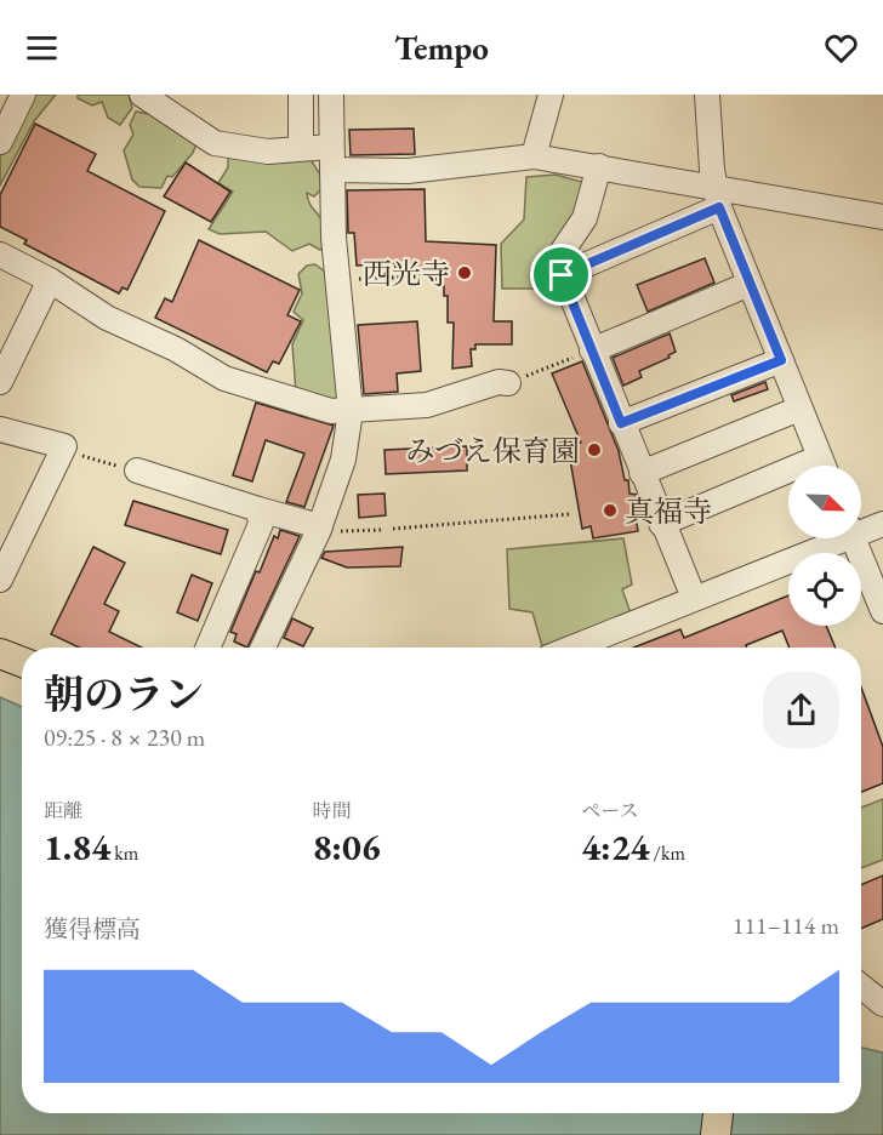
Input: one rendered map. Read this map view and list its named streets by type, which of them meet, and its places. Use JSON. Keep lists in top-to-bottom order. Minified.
{"places":["西光寺","みづえ保育園","真福寺"],"north":"bottom right","page":{"header":"Tempo","heading":["朝のラン","09:25 · 8 × 230 m"],"stats":[["距離","1.84 km"],["時間","8:06"],["ペース","4:24 /km"]],"chart":["獲得標高","111–114 m"]}}
